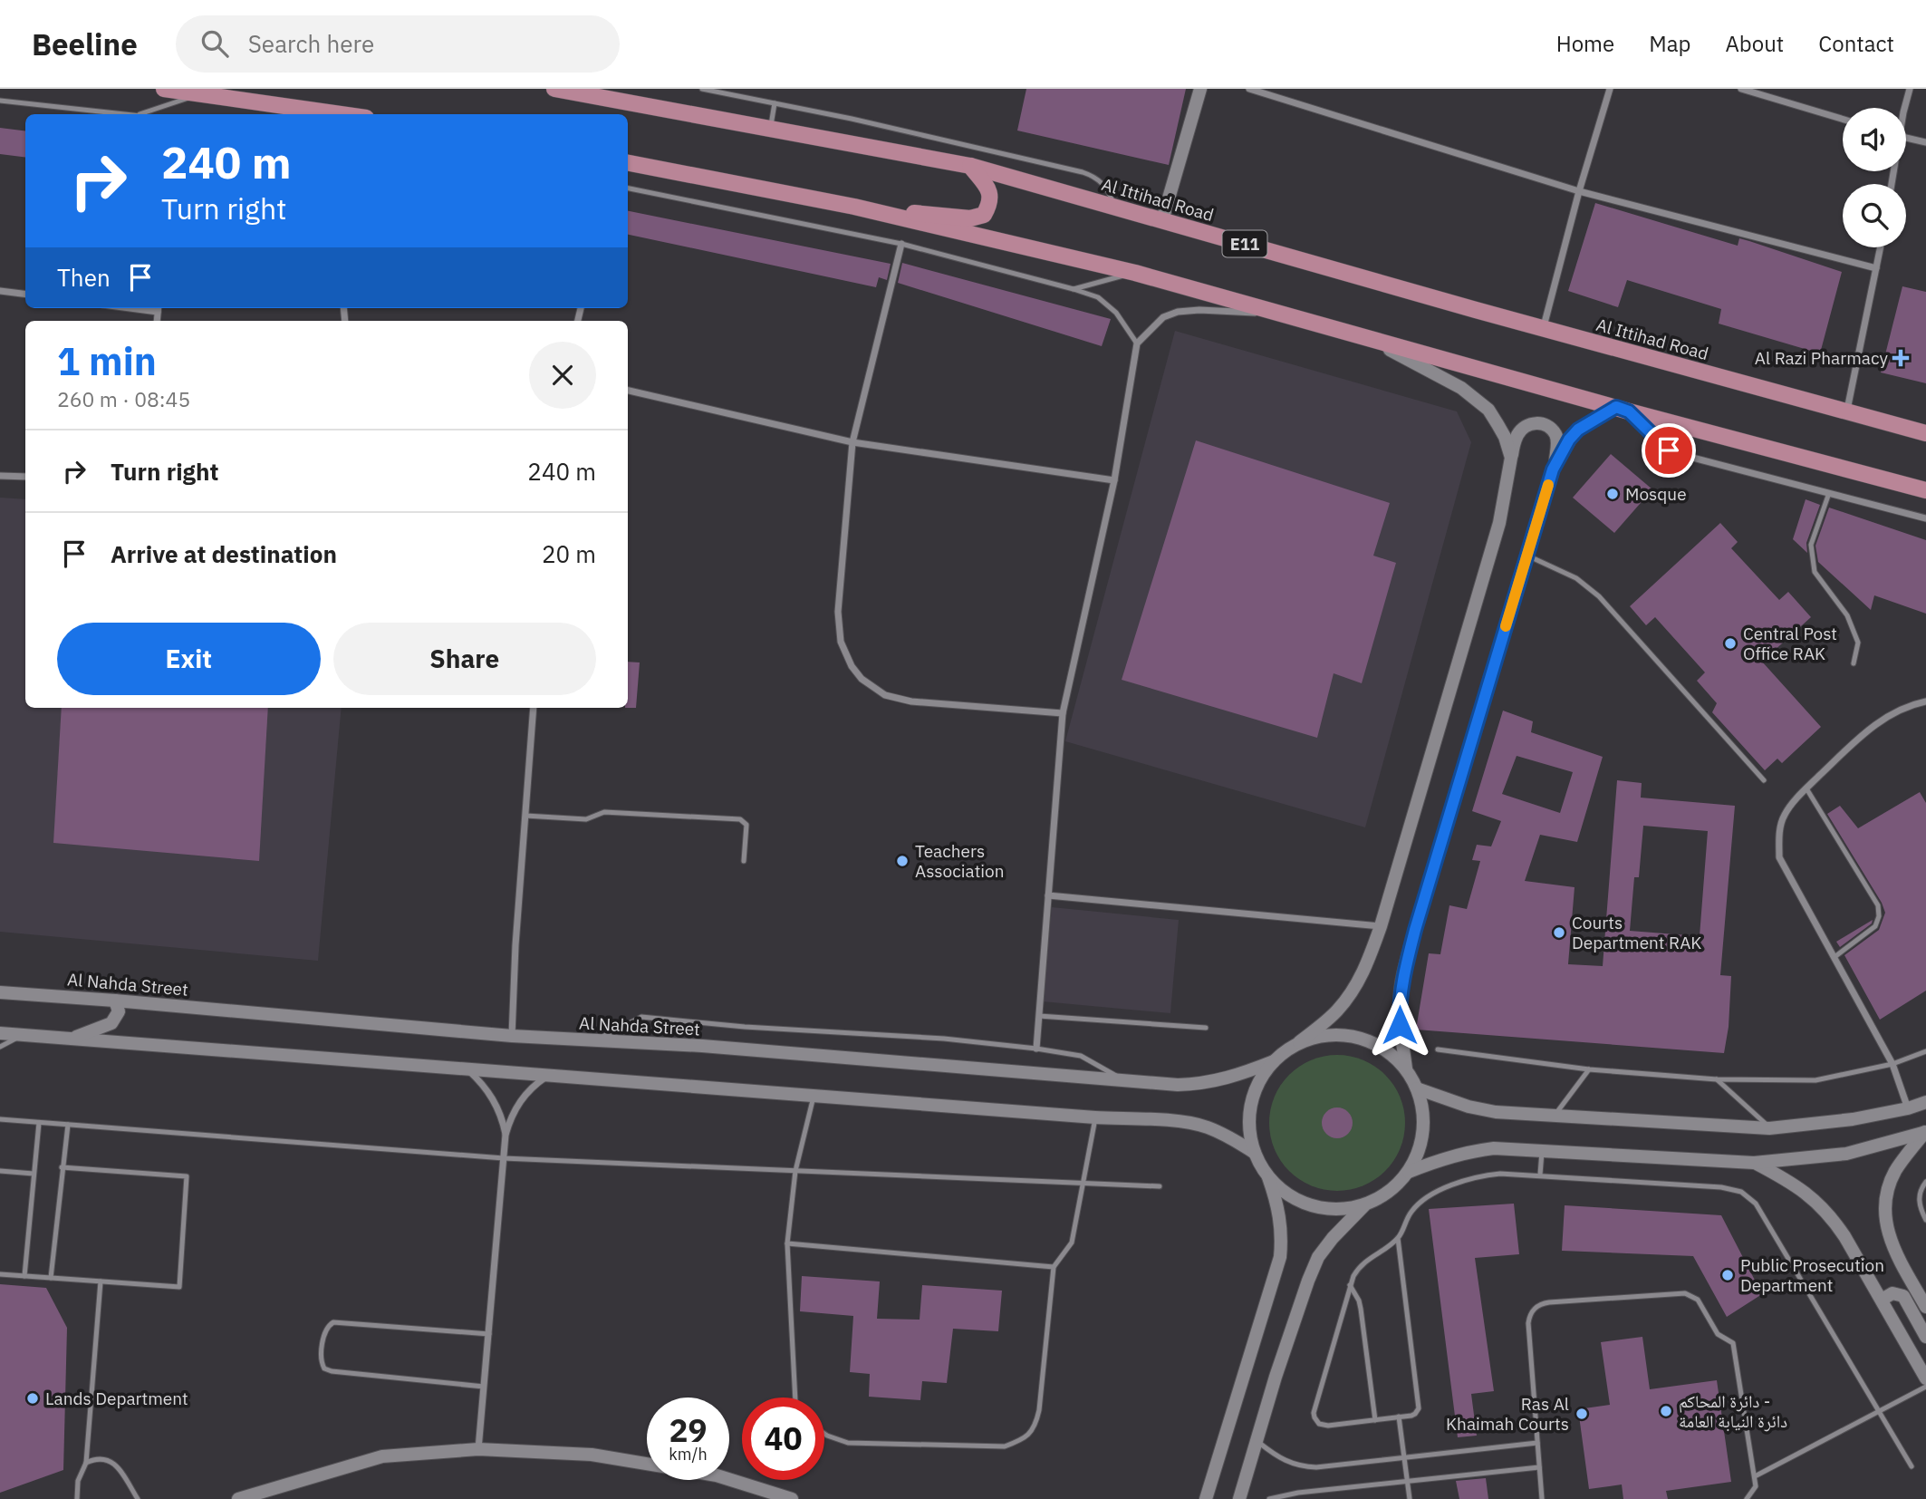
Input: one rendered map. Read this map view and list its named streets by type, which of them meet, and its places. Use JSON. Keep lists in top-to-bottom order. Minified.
{"streets":{"main road":["Al Ittihad Road","E11","Al Nahda Street"]},"places":{"health":["Al Razi Pharmacy"],"other":["Mosque","Central Post Office RAK","Teachers Association","Courts Department RAK","Public Prosecution Department","Lands Department","دائرة المحاكم - دائرة النيابة العامة","Ras Al Khaimah Courts"]},"page":{"header":"Beeline","search":"Search here","nav":["Home","Map","About","Contact"],"turn":["240 m","Turn right"],"then":"Then","heading":["1 min","260 m · 08:45"],"list":[{"name":"Turn right","value":"240 m"},{"name":"Arrive at destination","value":"20 m"}],"buttons":["Exit","Share"],"speed":"29 km/h","limit":"40"}}
